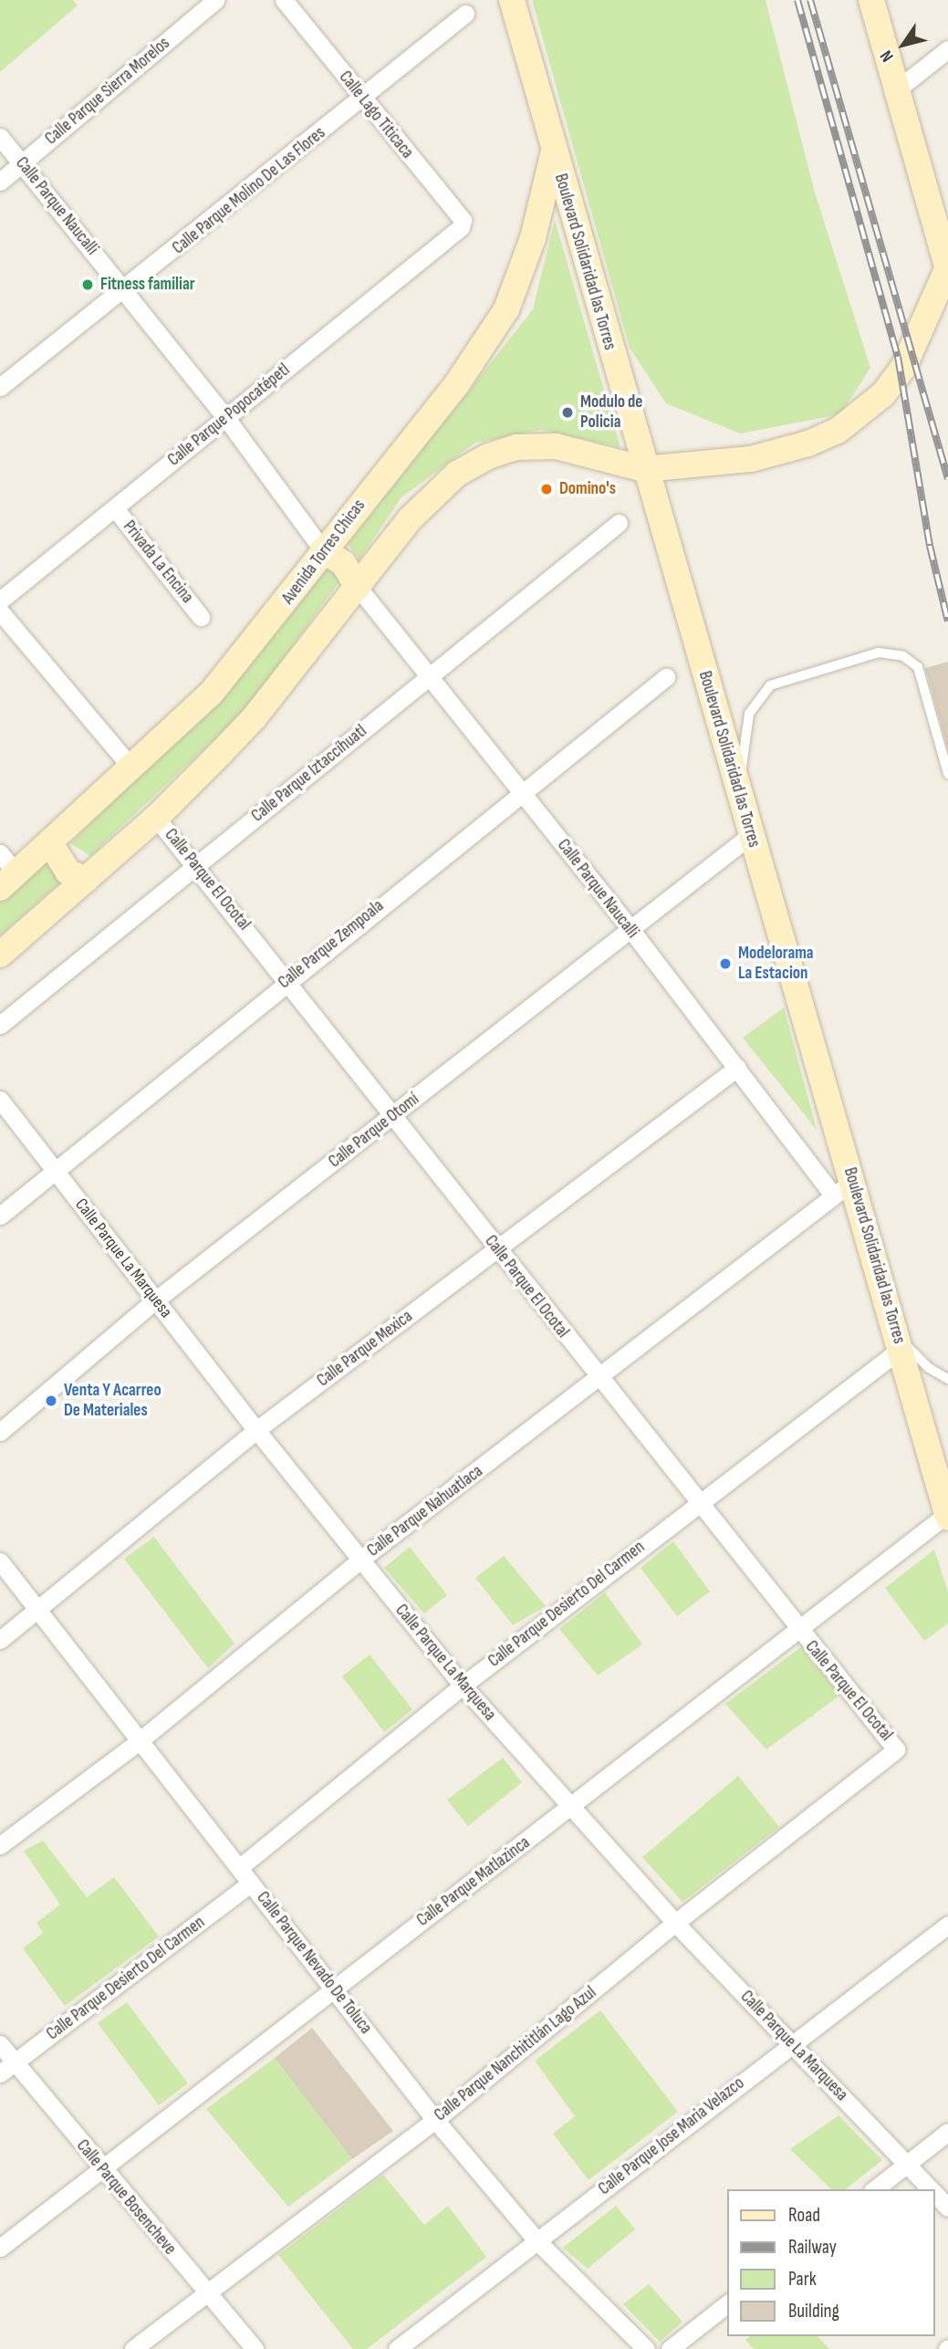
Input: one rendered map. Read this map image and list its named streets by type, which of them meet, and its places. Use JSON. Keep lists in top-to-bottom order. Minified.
{"streets":{"main road":["Boulevard Solidaridad las Torres","Avenida Torres Chicas"],"street":["Calle Parque Sierra Morelos","Calle Lago Titicaca","Calle Parque Molino De Las Flores","Calle Parque Naucalli","Calle Parque Popocatépetl","Privada La Encina","Calle Parque Iztaccíhuatl","Calle Parque El Ocotal","Calle Parque Zempoala","Calle Parque Otomí","Calle Parque La Marquesa","Calle Parque Mexica","Calle Parque Nahuatlaca","Calle Parque Desierto Del Carmen","Calle Parque Matlazinca","Calle Parque Nevado De Toluca","Calle Parque Nanchititlán Lago Azul","Calle Parque Jose Maria Velazco","Calle Parque Bosencheve"]},"crossings":[["Calle Parque Sierra Morelos","Calle Parque Naucalli"],["Calle Lago Titicaca","Calle Parque Molino De Las Flores"],["Calle Lago Titicaca","Calle Parque Popocatépetl"],["Calle Parque Molino De Las Flores","Calle Parque Naucalli"],["Calle Parque Naucalli","Boulevard Solidaridad las Torres"],["Calle Parque Naucalli","Calle Parque Popocatépetl"],["Calle Parque Naucalli","Avenida Torres Chicas"],["Calle Parque Naucalli","Calle Parque Iztaccíhuatl"],["Calle Parque Naucalli","Calle Parque Zempoala"],["Calle Parque Naucalli","Calle Parque Otomí"],["Calle Parque Naucalli","Calle Parque Mexica"],["Calle Parque Naucalli","Calle Parque Nahuatlaca"],["Boulevard Solidaridad las Torres","Avenida Torres Chicas"],["Boulevard Solidaridad las Torres","Calle Parque Otomí"],["Boulevard Solidaridad las Torres","Calle Parque Nahuatlaca"],["Boulevard Solidaridad las Torres","Calle Parque Desierto Del Carmen"],["Boulevard Solidaridad las Torres","Calle Parque Matlazinca"],["Calle Parque Popocatépetl","Privada La Encina"],["Calle Parque Iztaccíhuatl","Calle Parque El Ocotal"],["Calle Parque El Ocotal","Calle Parque Zempoala"],["Calle Parque El Ocotal","Calle Parque Otomí"],["Calle Parque El Ocotal","Calle Parque Mexica"],["Calle Parque El Ocotal","Calle Parque Nahuatlaca"],["Calle Parque El Ocotal","Calle Parque Desierto Del Carmen"],["Calle Parque El Ocotal","Calle Parque Matlazinca"],["Calle Parque El Ocotal","Calle Parque Nanchititlán Lago Azul"],["Calle Parque Zempoala","Calle Parque La Marquesa"],["Calle Parque Otomí","Calle Parque La Marquesa"],["Calle Parque La Marquesa","Calle Parque Mexica"],["Calle Parque La Marquesa","Calle Parque Nahuatlaca"],["Calle Parque La Marquesa","Calle Parque Desierto Del Carmen"],["Calle Parque La Marquesa","Calle Parque Matlazinca"],["Calle Parque La Marquesa","Calle Parque Nanchititlán Lago Azul"],["Calle Parque La Marquesa","Calle Parque Jose Maria Velazco"],["Calle Parque Mexica","Calle Parque Nevado De Toluca"],["Calle Parque Nahuatlaca","Calle Parque Nevado De Toluca"],["Calle Parque Desierto Del Carmen","Calle Parque Nevado De Toluca"],["Calle Parque Desierto Del Carmen","Calle Parque Bosencheve"],["Calle Parque Matlazinca","Calle Parque Nevado De Toluca"],["Calle Parque Matlazinca","Calle Parque Bosencheve"],["Calle Parque Nevado De Toluca","Calle Parque Nanchititlán Lago Azul"],["Calle Parque Nevado De Toluca","Calle Parque Jose Maria Velazco"],["Calle Parque Nanchititlán Lago Azul","Calle Parque Bosencheve"]],"places":["Fitness familiar","Modulo de Policia","Domino's","Modelorama La Estacion","Venta Y Acarreo De Materiales"],"legend":["Road","Railway","Park","Building"],"north":"bottom left"}
